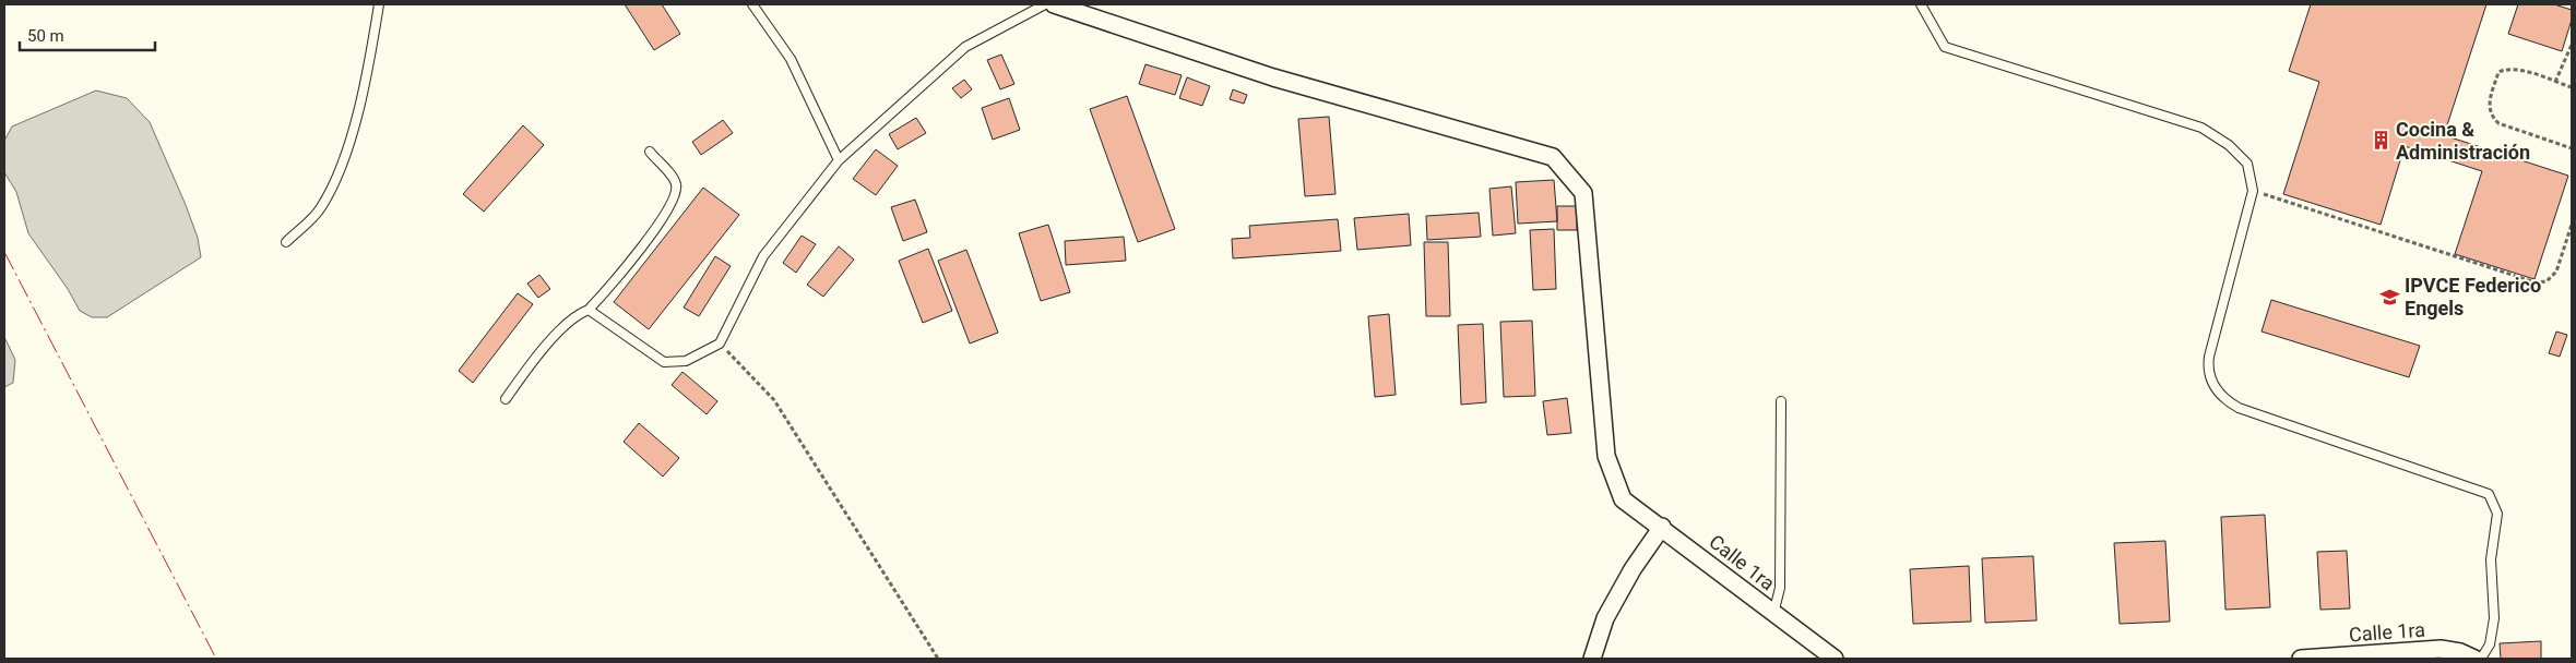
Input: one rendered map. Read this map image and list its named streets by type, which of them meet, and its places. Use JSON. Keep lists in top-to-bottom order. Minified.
{"streets":{"street":["Calle 1ra"]},"places":{"building":["Cocina & Administración"],"school or university":["IPVCE Federico Engels"]},"scale_bar":"50 m"}
